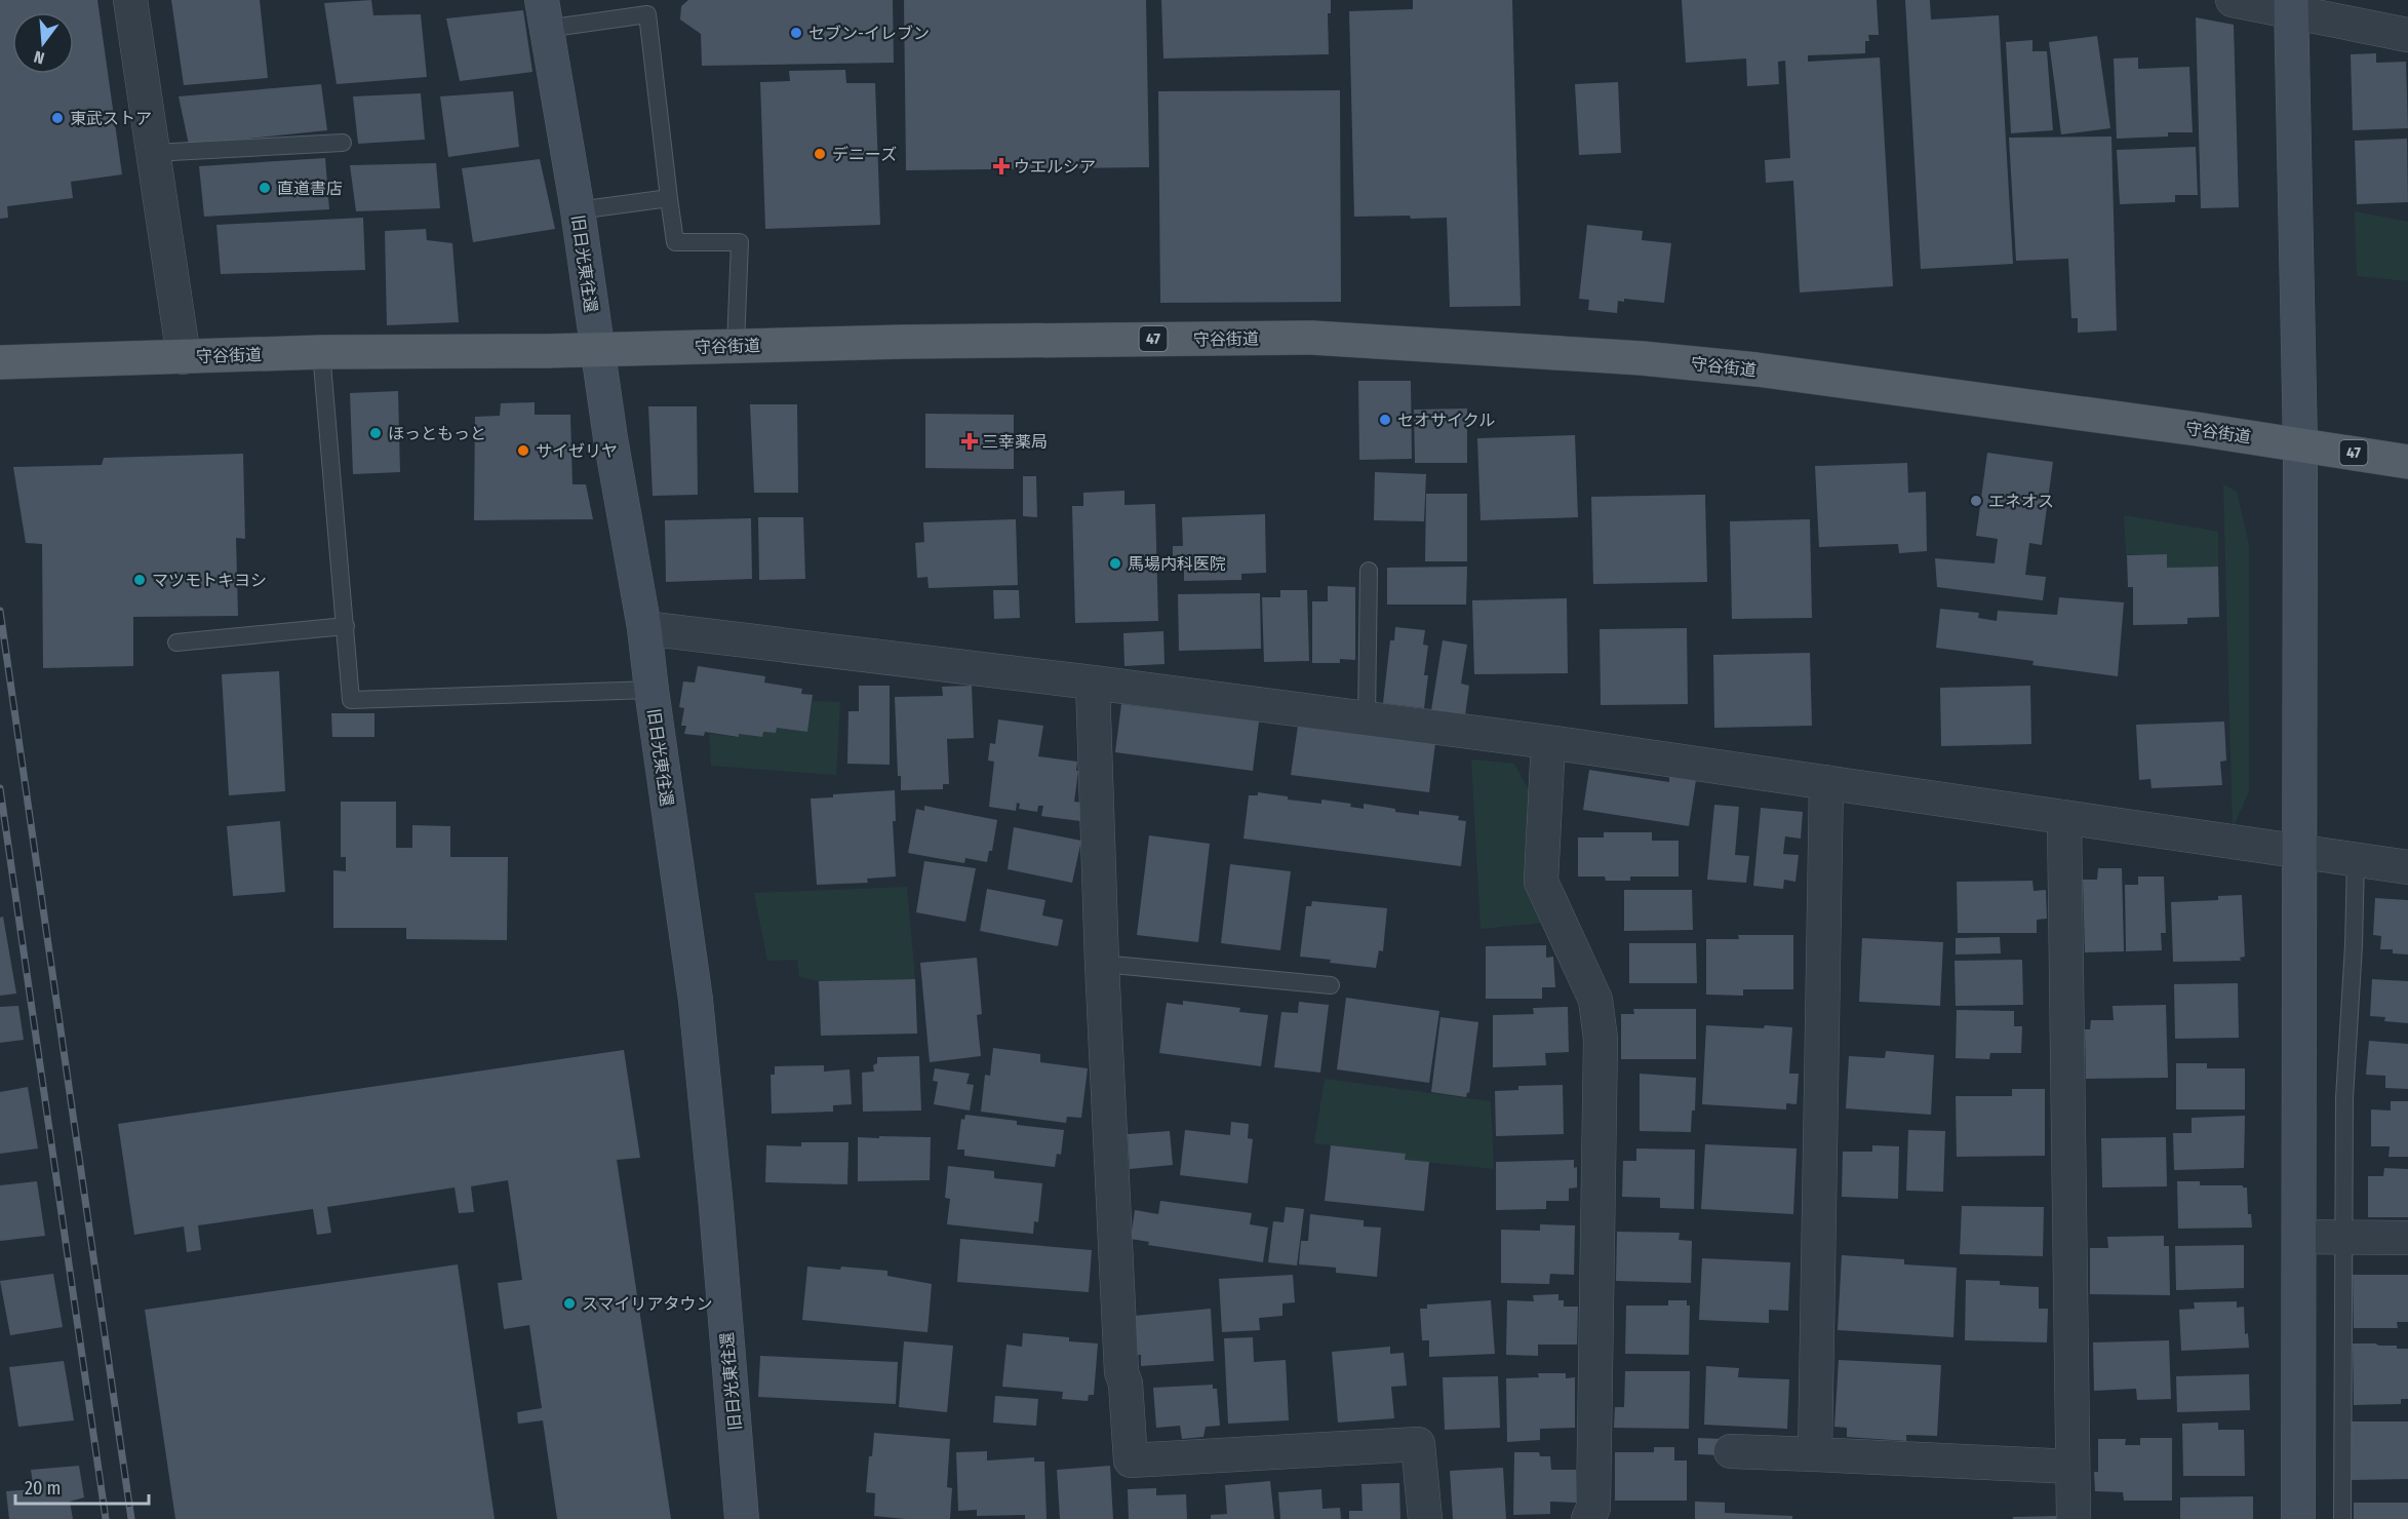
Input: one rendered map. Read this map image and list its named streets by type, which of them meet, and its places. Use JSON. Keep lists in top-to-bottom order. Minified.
{"streets":{"main road":["47","守谷街道"],"street":["旧日光東往還"]},"crossings":[["旧日光東往還","守谷街道"]],"places":{"other":["セブン-イレブン","東武ストア","デニーズ","直道書店","セオサイクル","ほっともっと","サイゼリヤ","エネオス","馬場内科医院","マツモトキヨシ","スマイリアタウン"],"health":["ウエルシア","三幸薬局"]},"scale_bar":"20 m","north":"bottom"}
